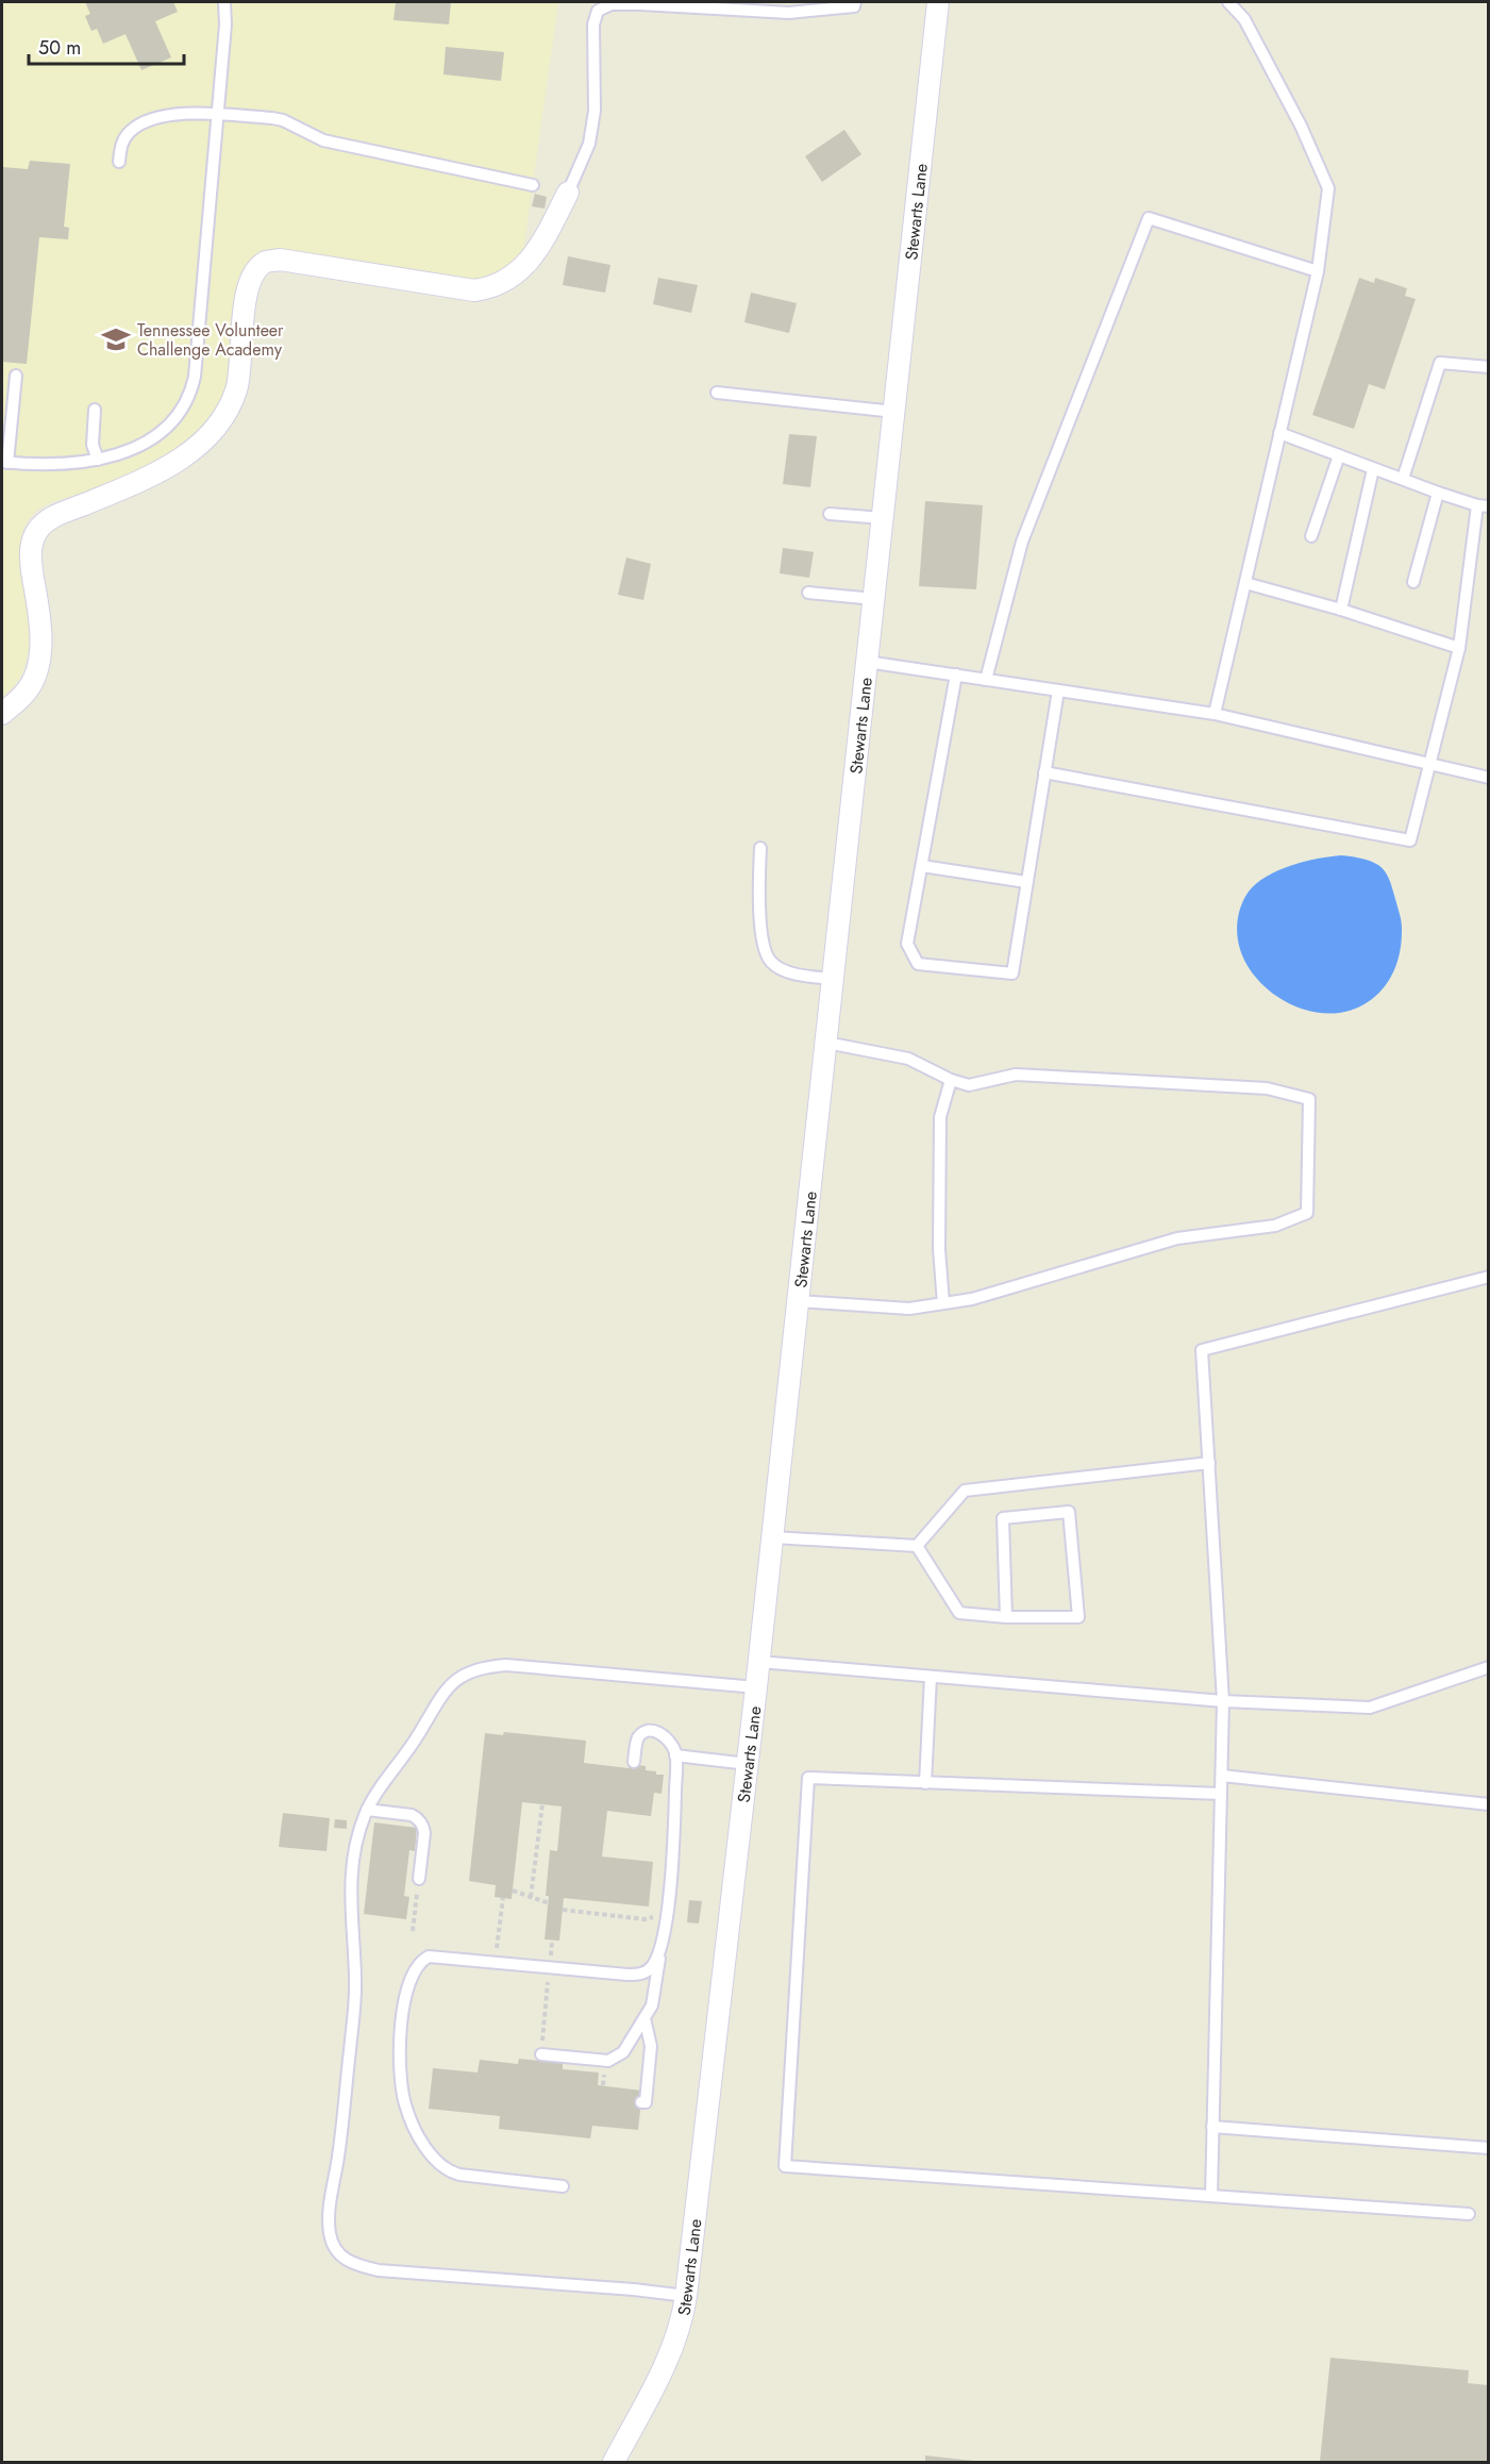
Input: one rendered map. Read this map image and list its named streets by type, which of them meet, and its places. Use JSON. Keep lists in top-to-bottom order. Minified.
{"streets":{"street":["Stewarts Lane"]},"places":{"school or university":["Tennessee Volunteer Challenge Academy"]},"scale_bar":"50 m"}
